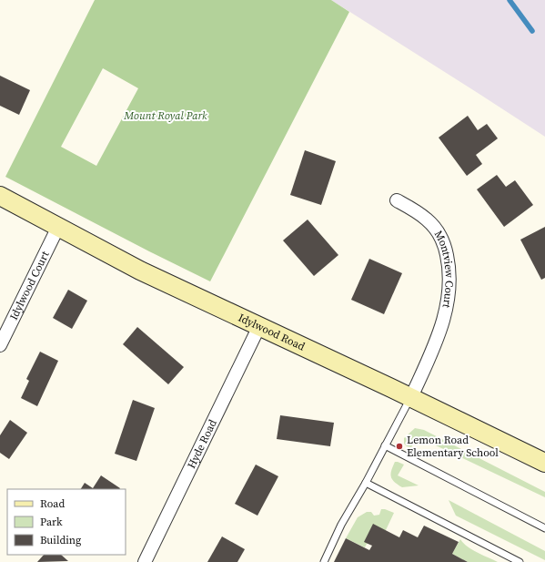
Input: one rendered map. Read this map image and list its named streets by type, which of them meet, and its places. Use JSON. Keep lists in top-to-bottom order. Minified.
{"streets":{"main road":["Idylwood Road"],"street":["Montview Court","Idylwood Court","Hyde Road"]},"crossings":[["Montview Court","Idylwood Road"],["Idylwood Court","Idylwood Road"],["Idylwood Road","Hyde Road"]],"parks":["Mount Royal Park"],"places":["Lemon Road Elementary School"],"legend":["Road","Park","Building"]}
